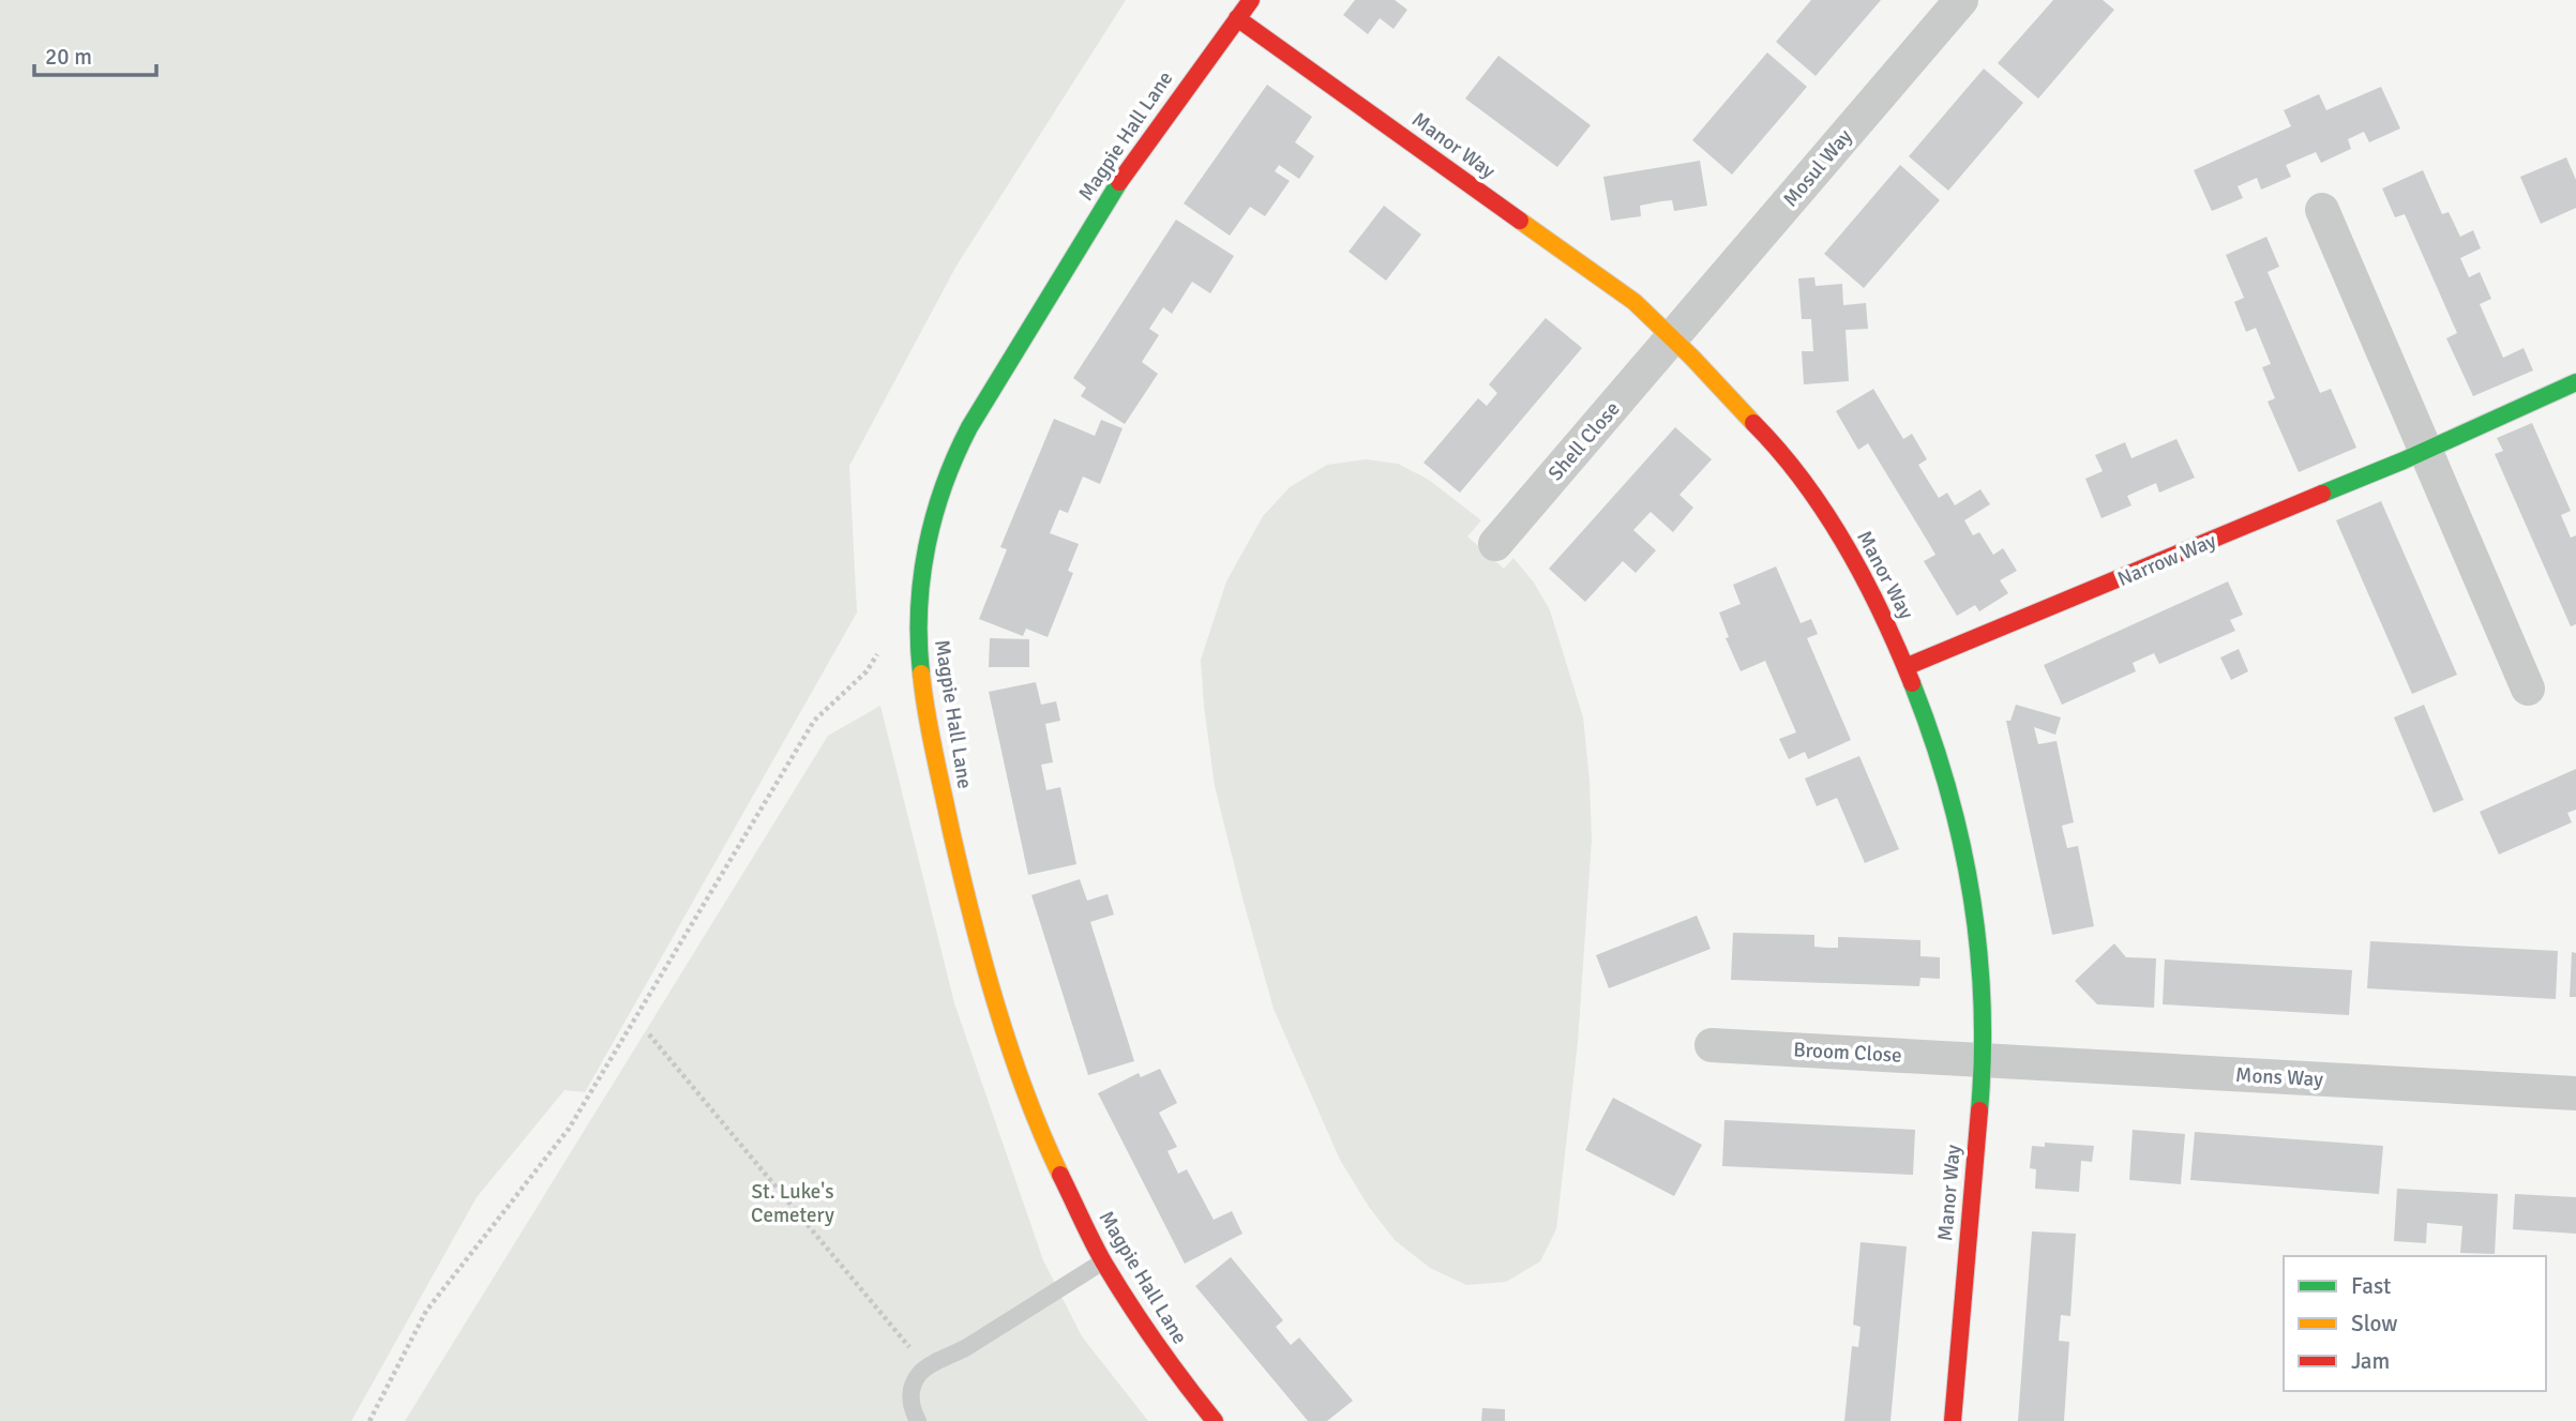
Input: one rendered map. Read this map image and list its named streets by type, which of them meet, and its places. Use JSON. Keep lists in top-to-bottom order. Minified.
{"streets":{"street":["Magpie Hall Lane","Manor Way","Mosul Way","Shell Close","Narrow Way","Broom Close","Mons Way"]},"crossings":[["Magpie Hall Lane","Manor Way"],["Manor Way","Mosul Way"],["Manor Way","Shell Close"],["Manor Way","Narrow Way"],["Manor Way","Broom Close"],["Manor Way","Mons Way"],["Mosul Way","Shell Close"],["Broom Close","Mons Way"]],"parks":["St. Luke's Cemetery"],"legend":["Fast","Slow","Jam"],"scale_bar":"20 m"}
